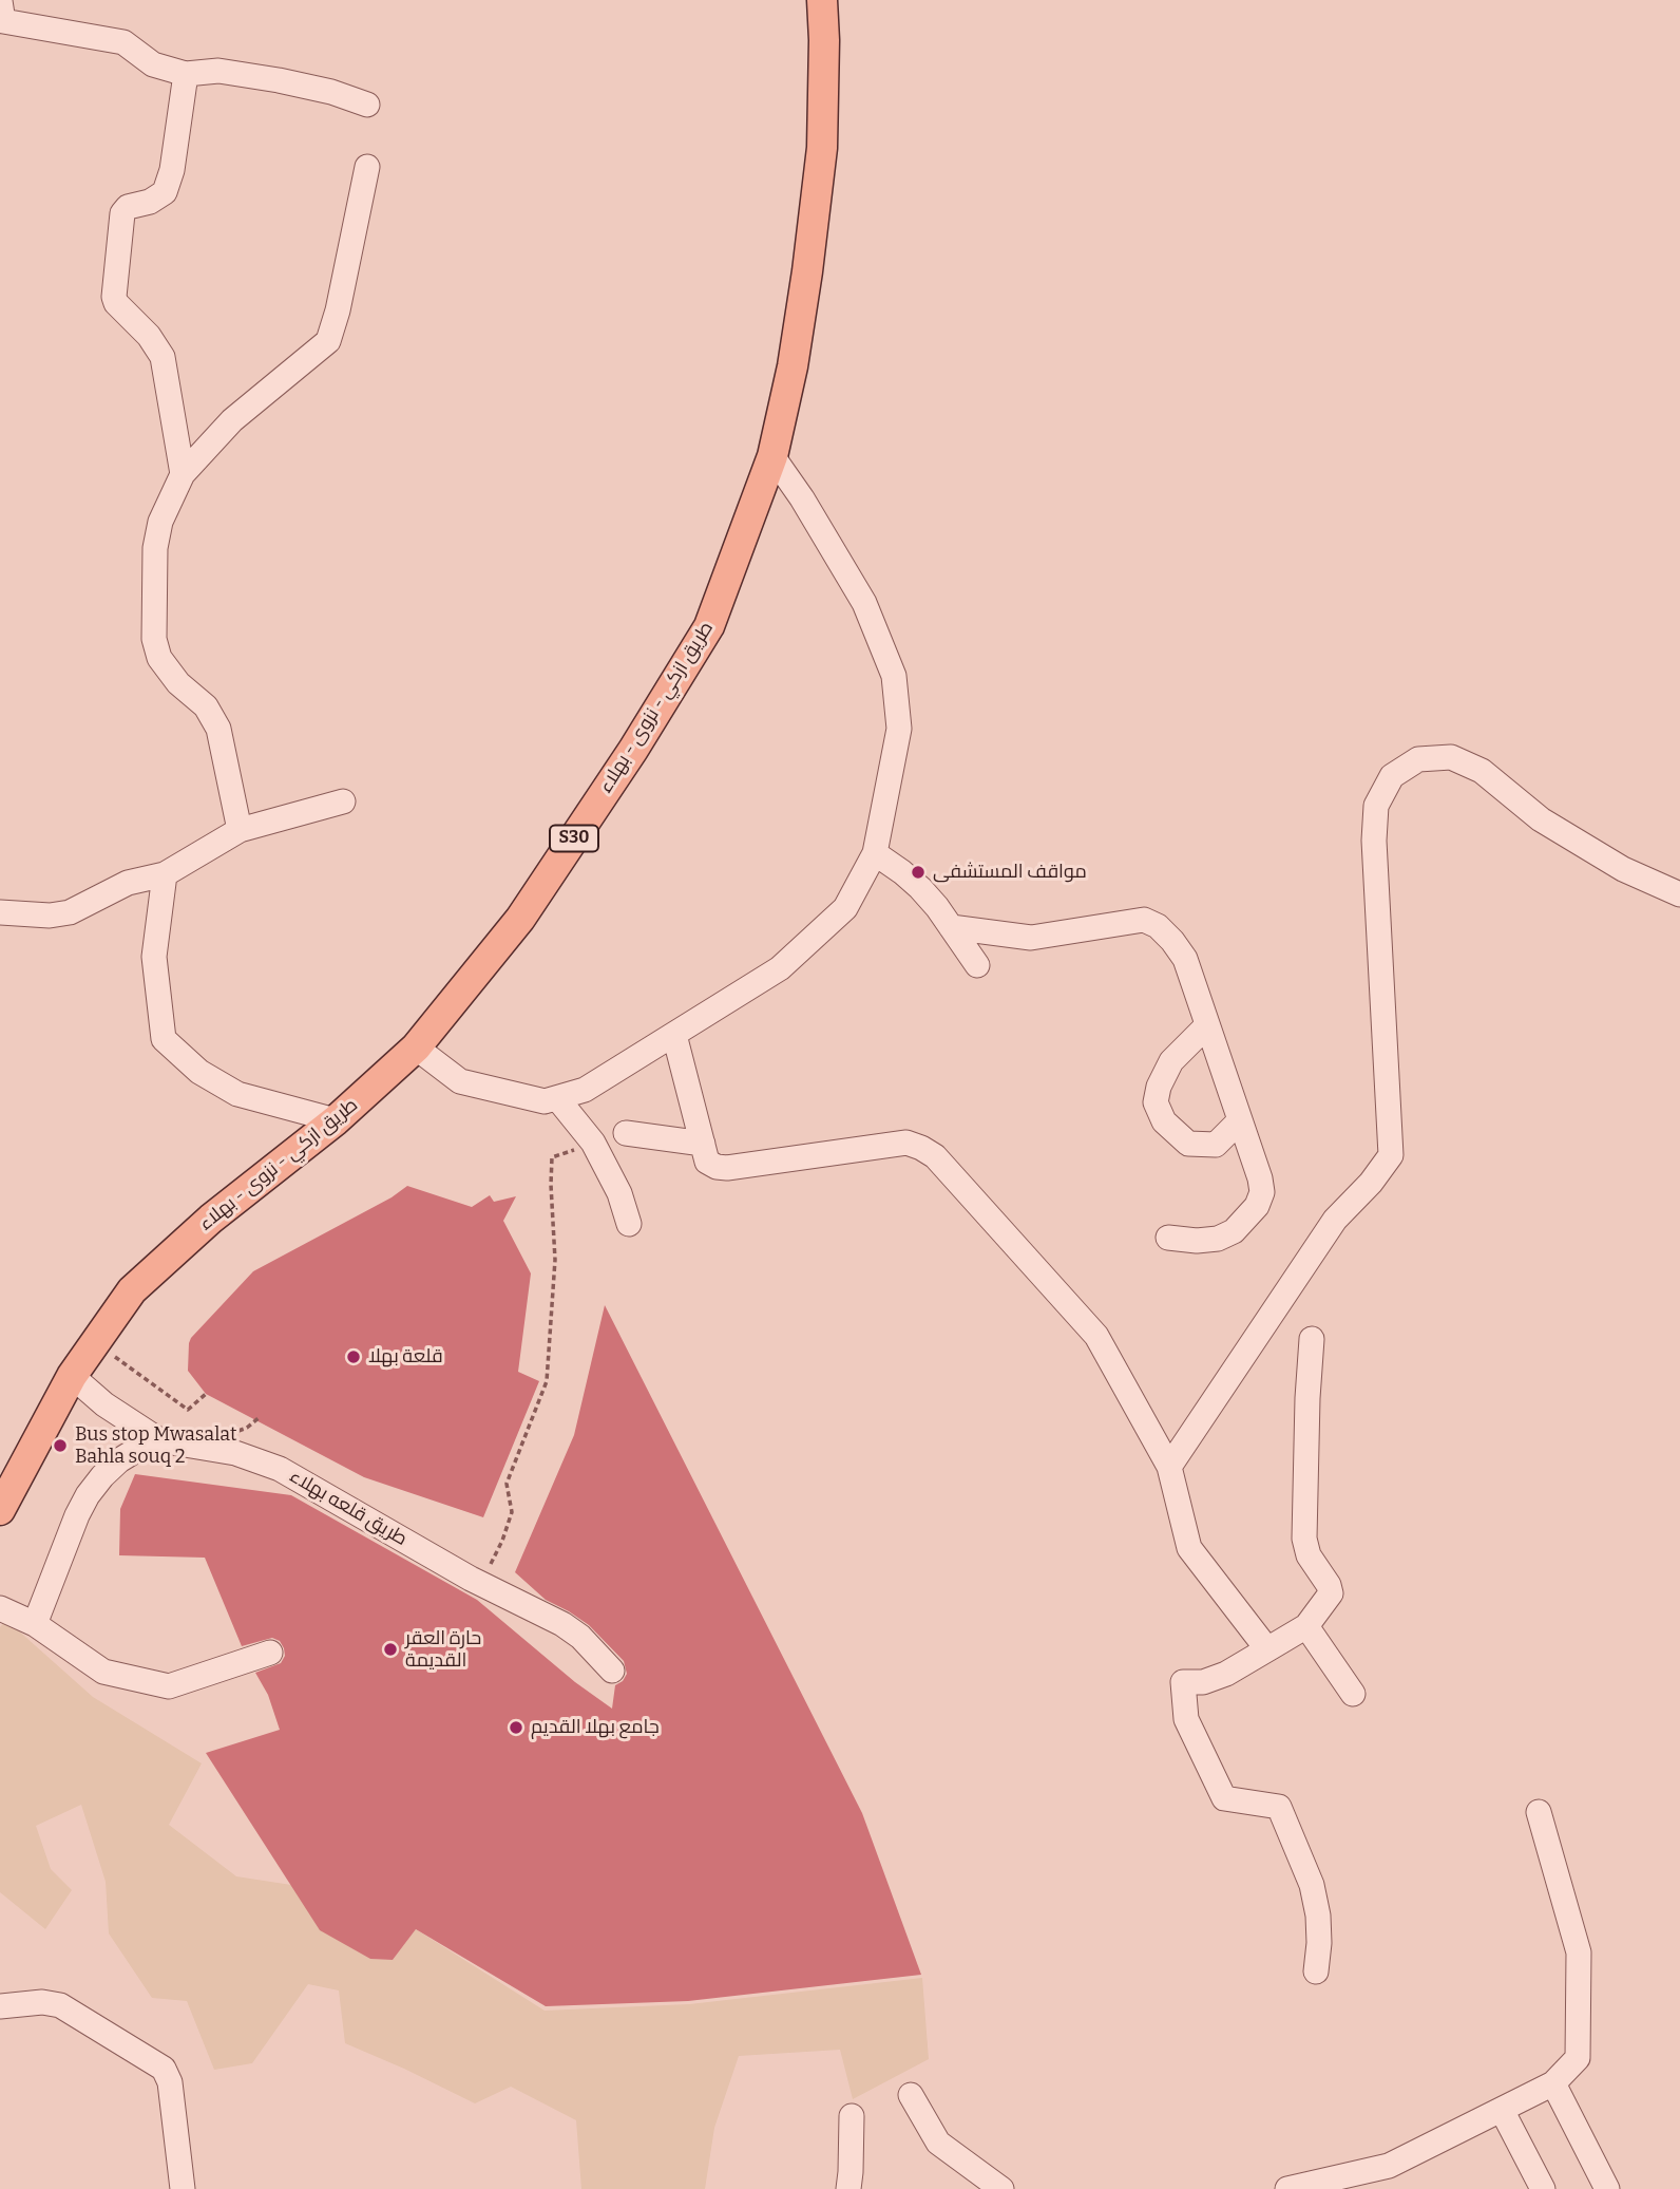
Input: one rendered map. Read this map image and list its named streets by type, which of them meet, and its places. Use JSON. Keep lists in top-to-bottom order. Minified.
{"streets":{"main road":["طريق ازكي - نزوى - بهلاء","S30"],"street":["طريق قلعه بهلاء"]},"crossings":[["طريق ازكي - نزوى - بهلاء","طريق قلعه بهلاء"]],"places":["مواقف المستشفى","قلعة بهلا","Bus stop Mwasalat Bahla souq 2","حارة العقر القديمة","جامع بهلا القديم"]}
